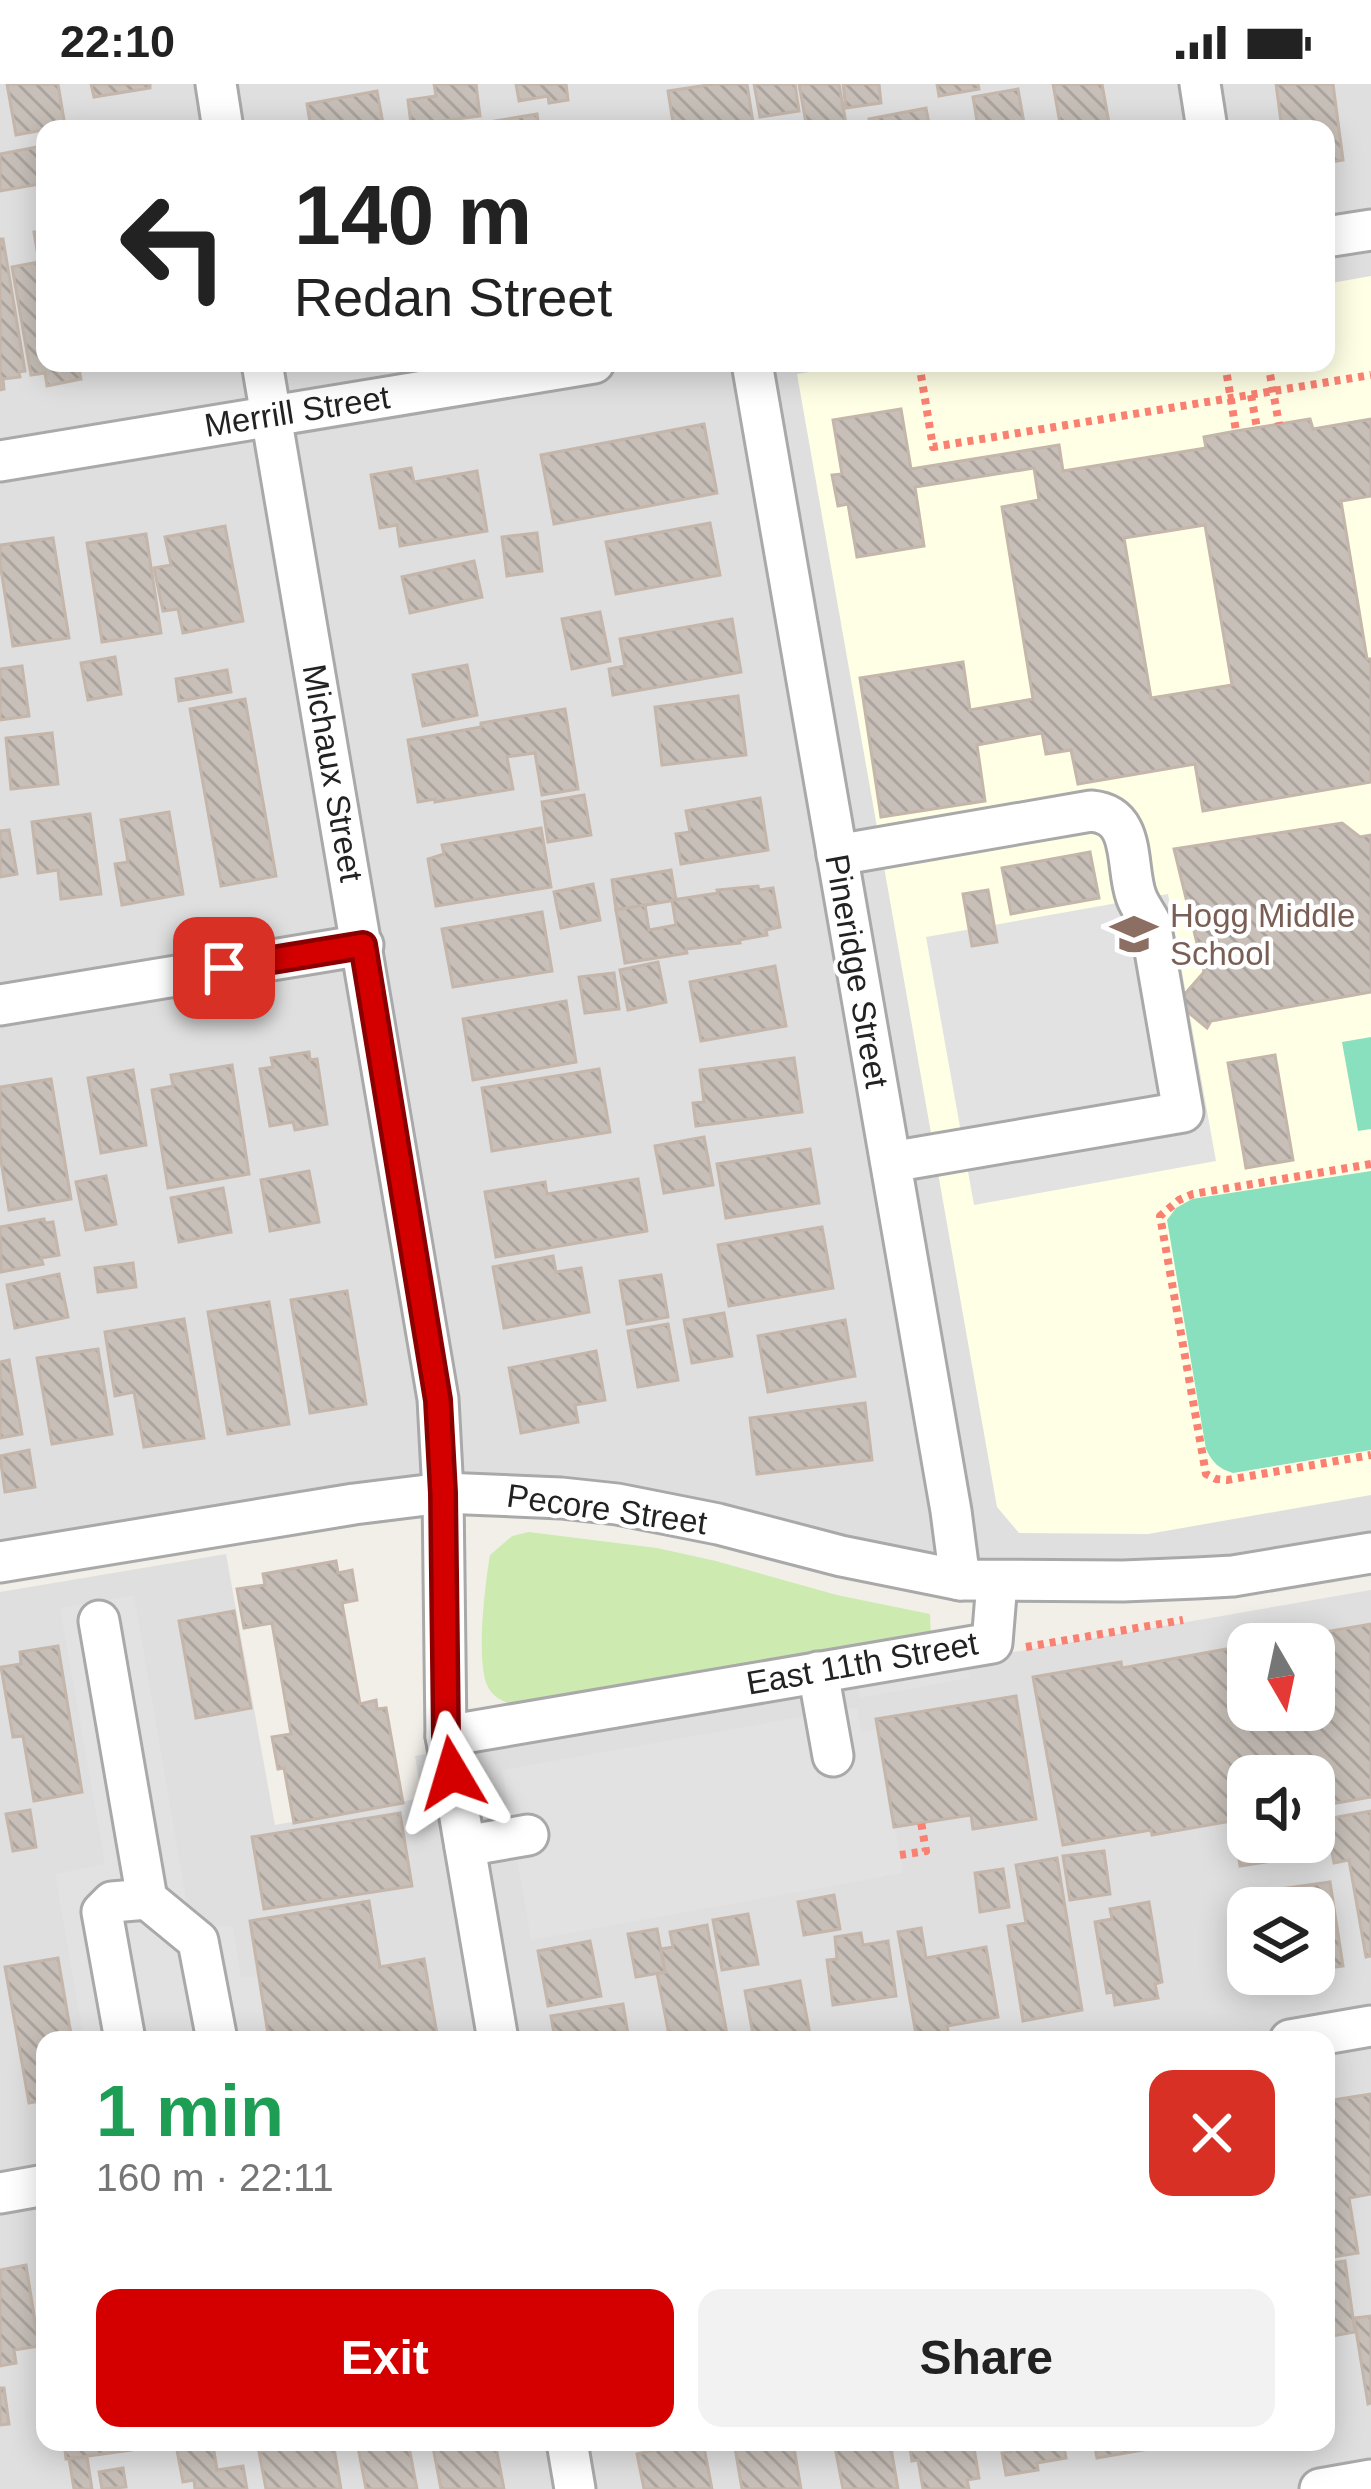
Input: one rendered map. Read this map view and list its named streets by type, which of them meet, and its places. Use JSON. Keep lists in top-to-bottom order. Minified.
{"streets":{"street":["Merrill Street","Michaux Street","Pineridge Street","Pecore Street","East 11th Street"]},"crossings":[["Merrill Street","Michaux Street"],["Michaux Street","Pecore Street"],["Michaux Street","East 11th Street"],["Pineridge Street","Pecore Street"],["Pineridge Street","East 11th Street"],["Pecore Street","East 11th Street"]],"places":{"school or university":["Hogg Middle School"]},"north":"bottom","page":{"status":"22:10","turn":["140 m","Redan Street"],"heading":["1 min","160 m · 22:11"],"buttons":["Exit","Share"]}}
